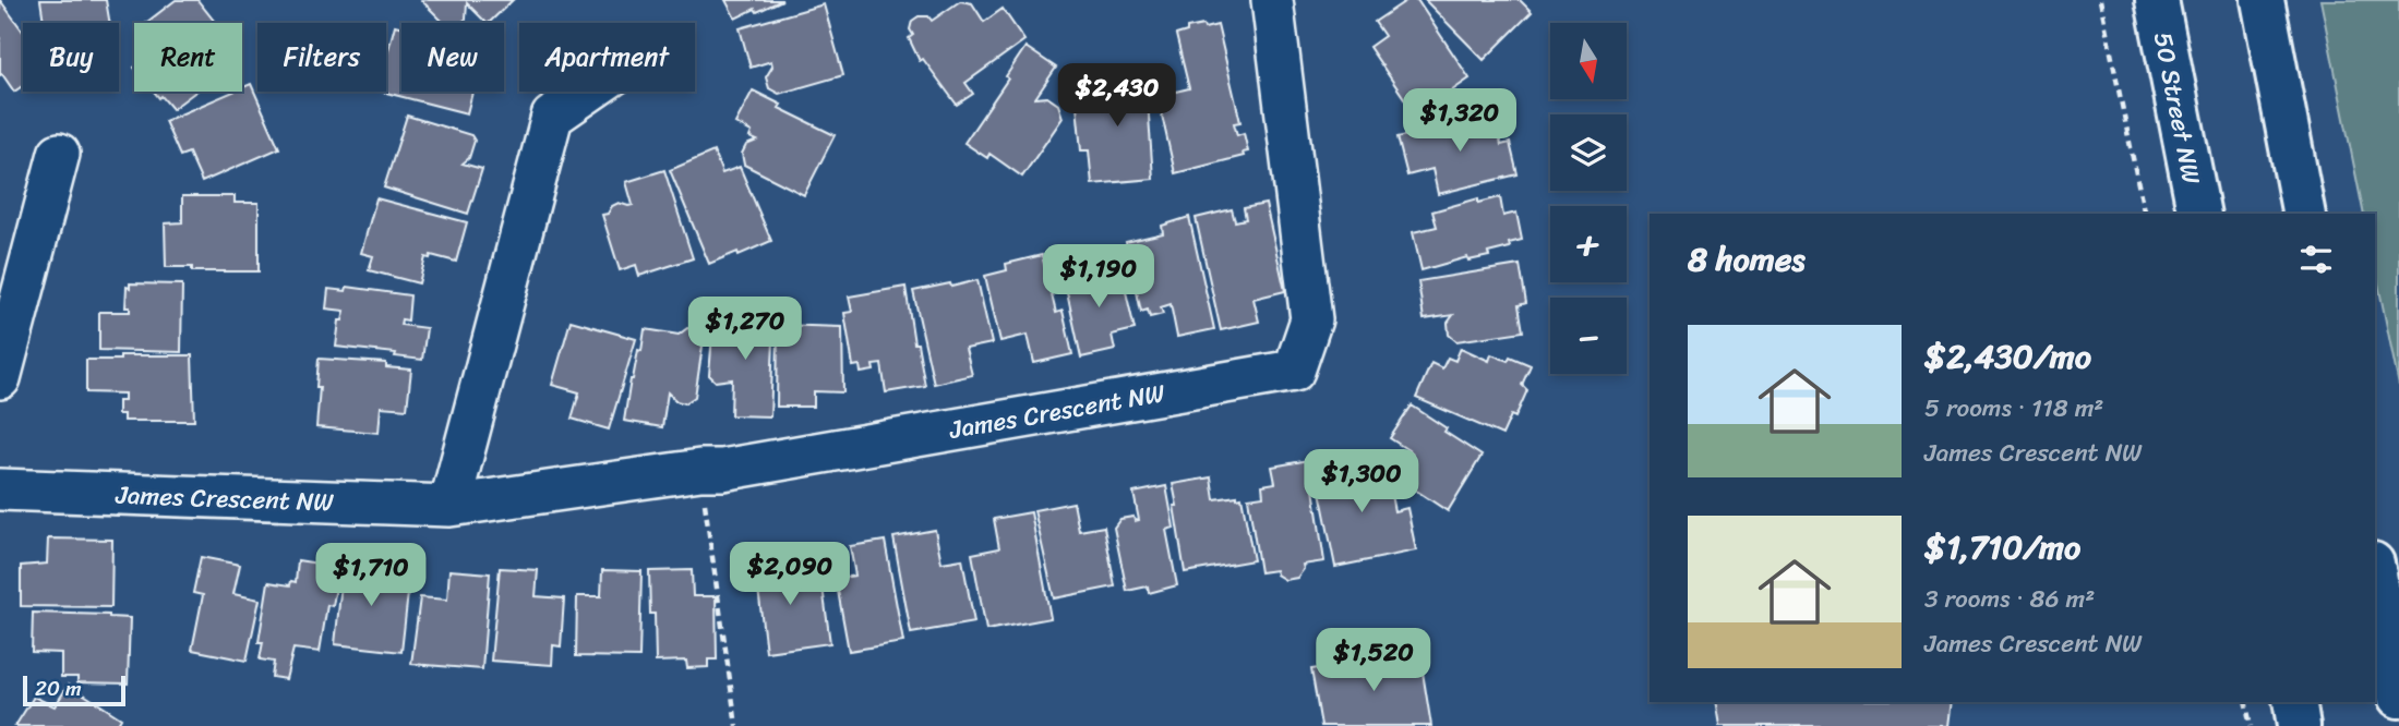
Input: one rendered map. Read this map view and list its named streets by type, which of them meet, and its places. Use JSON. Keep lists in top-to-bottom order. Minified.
{"streets":{"main road":["50 Street NW"],"street":["James Crescent NW"]},"scale_bar":"20 m","north":"bottom","page":{"map_buttons":["+","−"],"chip":["Buy","Rent","Filters","New","Apartment"],"price":["$2,430","$1,320","$1,190","$1,270","$1,300","$2,090","$1,710","$1,520"],"heading":"8 homes","list":[{"name":"$2,430/mo","note":"5 rooms · 118 m² · James Crescent NW"},{"name":"$1,710/mo","note":"3 rooms · 86 m² · James Crescent NW"}],"scale":"20 m"}}
